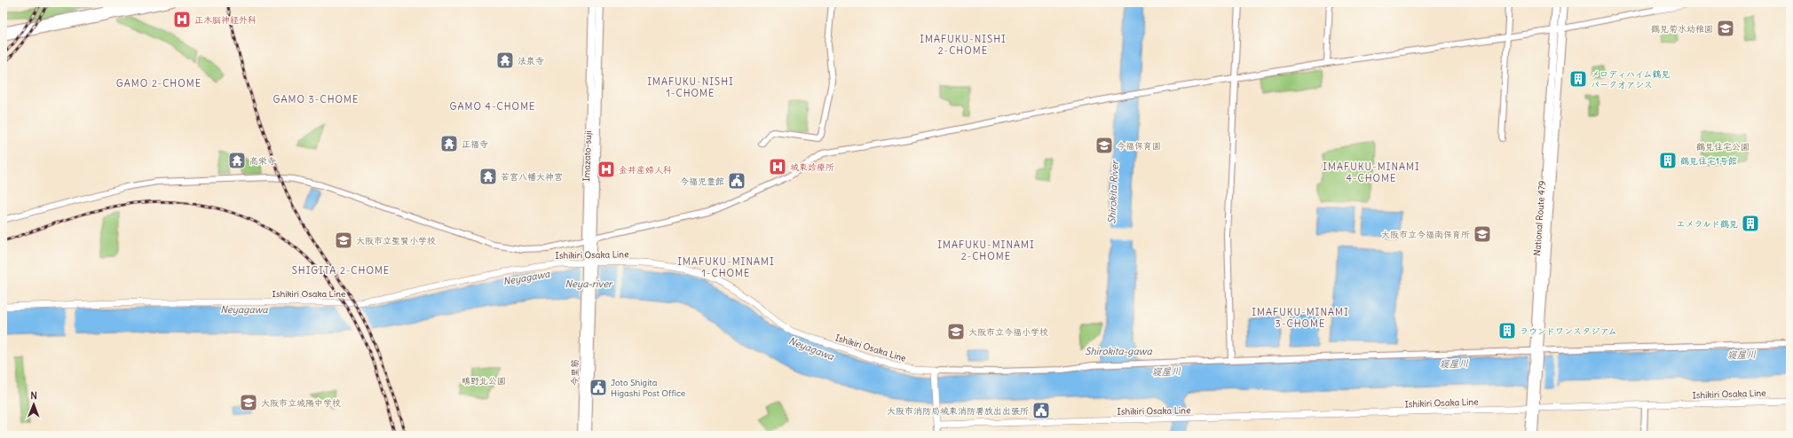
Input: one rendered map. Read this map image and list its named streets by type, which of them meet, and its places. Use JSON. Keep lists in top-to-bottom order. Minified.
{"streets":{"main road":["Imazato-suji","National Route 479","Ishikiri Osaka Line","今里筋"]},"crossings":[["Imazato-suji","Ishikiri Osaka Line"],["Imazato-suji","今里筋"],["National Route 479","Ishikiri Osaka Line"]],"districts":["IMAFUKU-NISHI 2-CHOME","IMAFUKU-NISHI 1-CHOME","GAMO 2-CHOME","GAMO 3-CHOME","GAMO 4-CHOME","IMAFUKU-MINAMI 4-CHOME","IMAFUKU-MINAMI 2-CHOME","IMAFUKU-MINAMI 1-CHOME","SHIGITA 2-CHOME","IMAFUKU-MINAMI 3-CHOME"],"water":["Shirokita River","Neyagawa","Neya-river","Shirokita-gawa","寝屋川"],"parks":["鶴見住宅公園","鴫野北公園"],"places":{"hospital":["正木脳神経外科","城東診療所","金井産婦人科"],"school or university":["鶴見菊水幼稚園","今福保育園","大阪市立今福南保育所","大阪市立聖賢小学校","大阪市立今福小学校","大阪市立城陽中学校"],"temple":["法泉寺","正福寺","高栄寺","若宮八幡大神宮"],"building":["メロディハイム鶴見 パークオアシス","鶴見住宅1号館","エメラルド鶴見","ラウンドワンスタジアム"],"public building":["今福児童館","Joto Shigita Higashi Post Office","大阪市消防局城東消防署放出出張所"]},"north":"top"}
